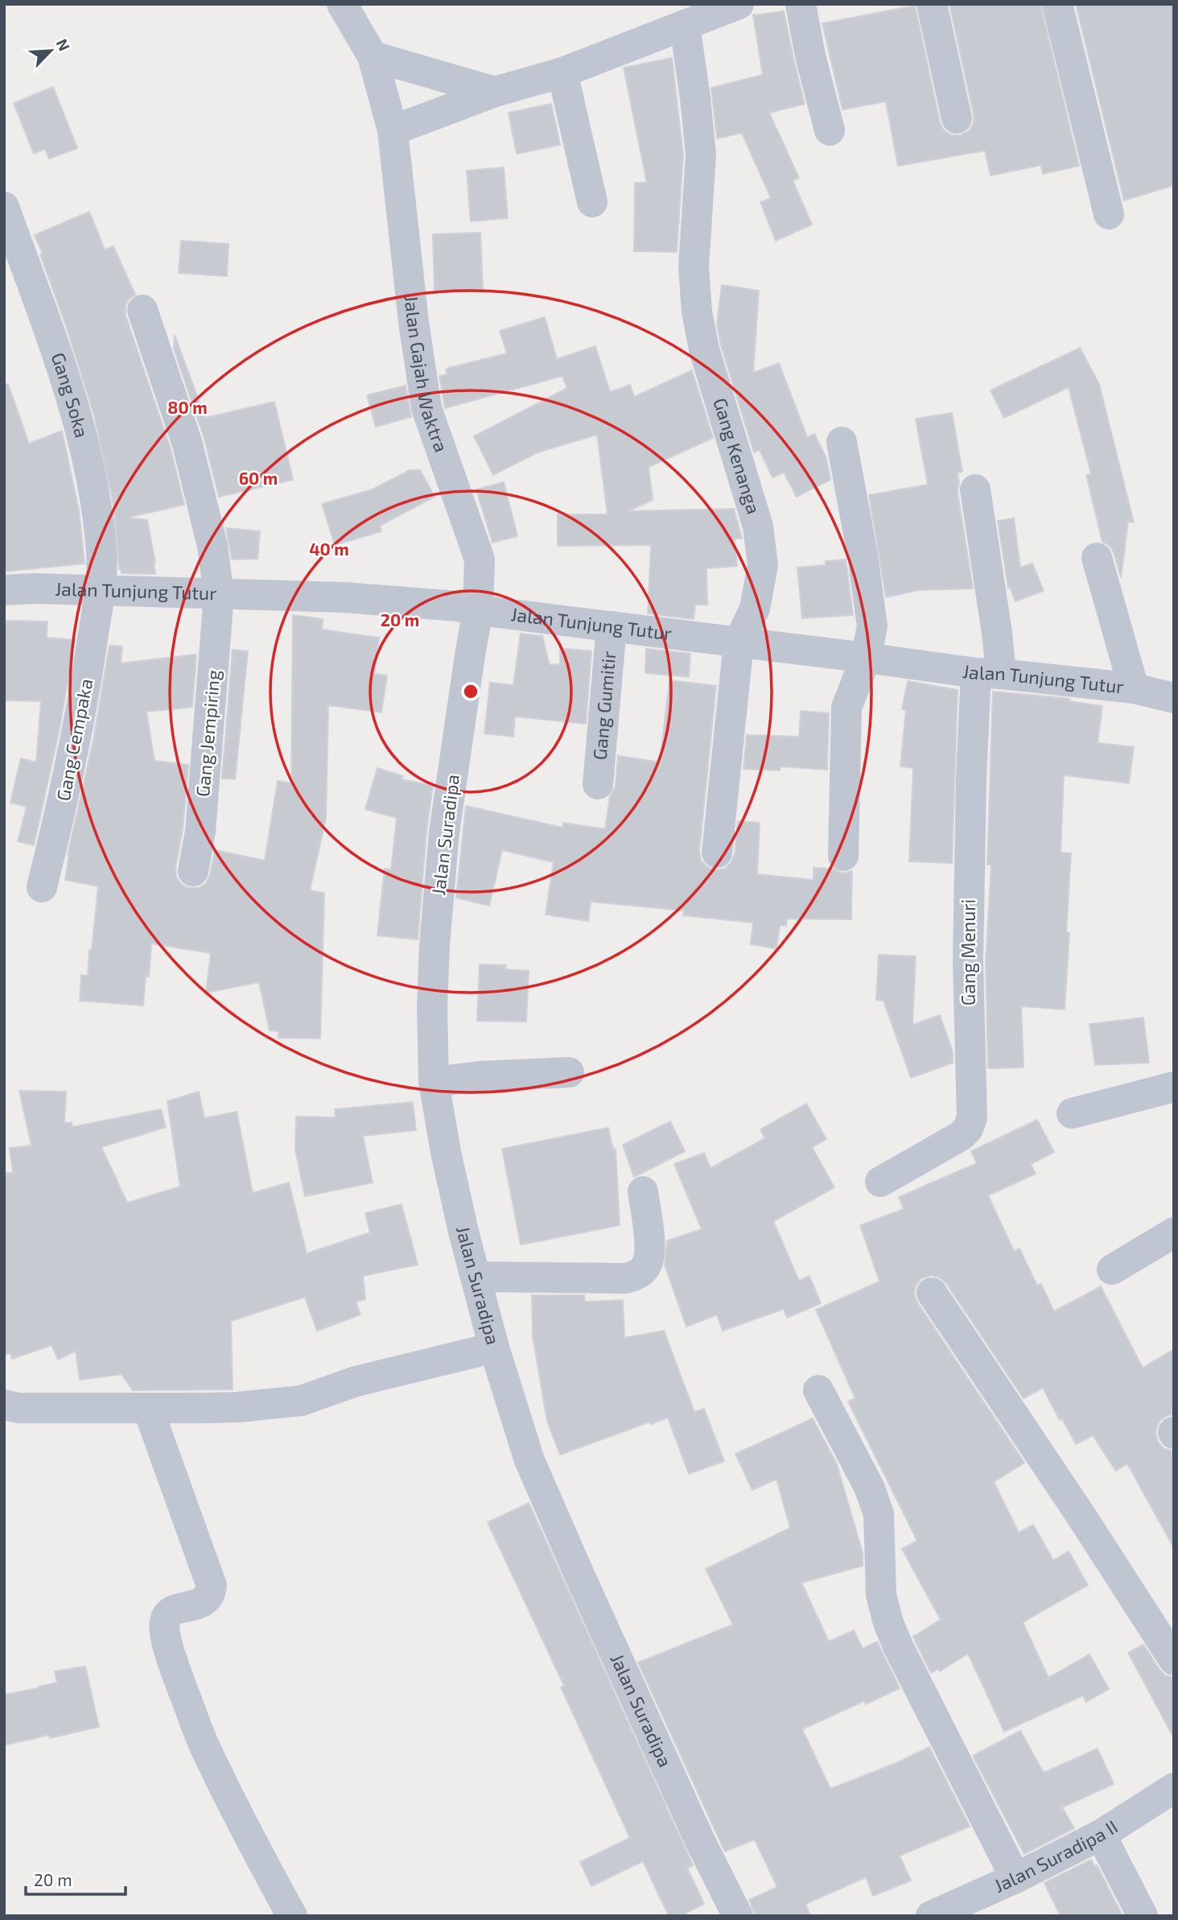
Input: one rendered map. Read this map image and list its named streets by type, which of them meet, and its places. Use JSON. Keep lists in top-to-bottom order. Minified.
{"streets":{"street":["Jalan Gajah Waktra","Gang Soka","Gang Kenanga","Jalan Tunjung Tutur","Gang Gumitir","Gang Jempiring","Gang Cempaka","Jalan Suradipa","Gang Menuri","Jalan Suradipa II"]},"crossings":[["Jalan Gajah Waktra","Jalan Tunjung Tutur"],["Jalan Gajah Waktra","Jalan Suradipa"],["Gang Soka","Jalan Tunjung Tutur"],["Gang Soka","Gang Cempaka"],["Gang Kenanga","Jalan Tunjung Tutur"],["Jalan Tunjung Tutur","Gang Gumitir"],["Jalan Tunjung Tutur","Gang Jempiring"],["Jalan Tunjung Tutur","Gang Cempaka"],["Jalan Tunjung Tutur","Jalan Suradipa"],["Jalan Tunjung Tutur","Gang Menuri"]],"scale_bar":"20 m","north":"top right","rings":["80 m","60 m","40 m","20 m"]}
